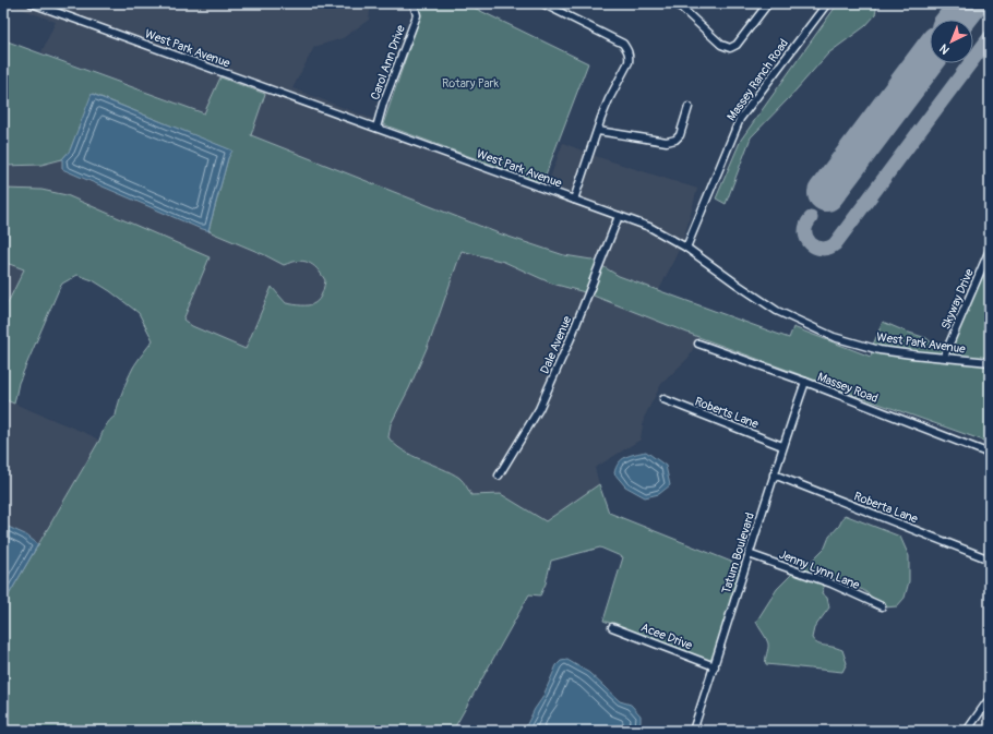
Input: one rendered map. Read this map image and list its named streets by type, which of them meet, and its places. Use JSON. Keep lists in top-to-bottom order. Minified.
{"streets":{"street":["West Park Avenue","Carol Ann Drive","Massey Ranch Road","Skyway Drive","Dale Avenue","Massey Road","Roberts Lane","Roberta Lane","Tatum Boulevard","Jenny Lynn Lane","Acee Drive"]},"crossings":[["West Park Avenue","Carol Ann Drive"],["West Park Avenue","Massey Ranch Road"],["West Park Avenue","Skyway Drive"],["West Park Avenue","Dale Avenue"],["Massey Road","Tatum Boulevard"],["Roberts Lane","Tatum Boulevard"],["Roberta Lane","Tatum Boulevard"],["Tatum Boulevard","Jenny Lynn Lane"],["Tatum Boulevard","Acee Drive"]],"parks":["Rotary Park"],"north":"bottom left"}
